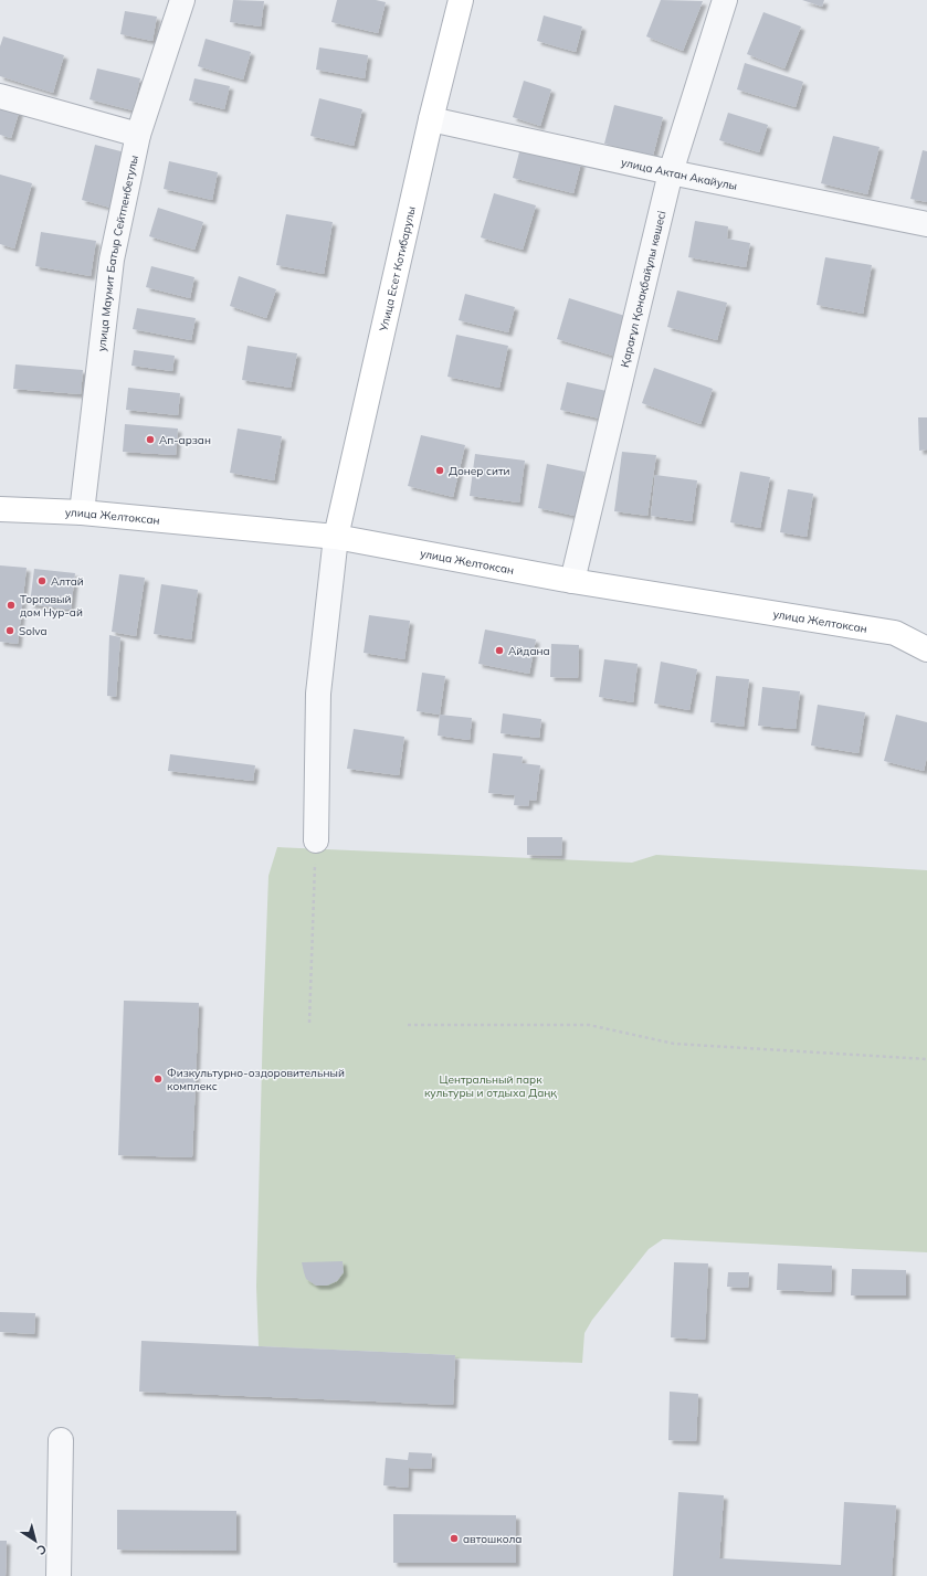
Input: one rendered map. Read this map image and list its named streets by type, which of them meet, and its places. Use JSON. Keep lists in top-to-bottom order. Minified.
{"streets":{"main road":["Улица Есет Котибарулы","улица Желтоксан"],"street":["улица Актан Акайулы","улица Маумит Батыр Сейтпенбетулы","Қарағұл Қонақбайұлы көшесі"]},"crossings":[["улица Актан Акайулы","Улица Есет Котибарулы"],["улица Актан Акайулы","Қарағұл Қонақбайұлы көшесі"],["улица Маумит Батыр Сейтпенбетулы","улица Желтоксан"],["Улица Есет Котибарулы","улица Желтоксан"],["Қарағұл Қонақбайұлы көшесі","улица Желтоксан"]],"parks":["Центральный парк культуры и отдыха Даңқ"],"places":["Ап-арзан","Донер сити","Алтай","Торговый дом Нур-ай","Solva","Айдана","Физкультурно-оздоровительный комплекс","автошкола"],"north":"bottom right"}
